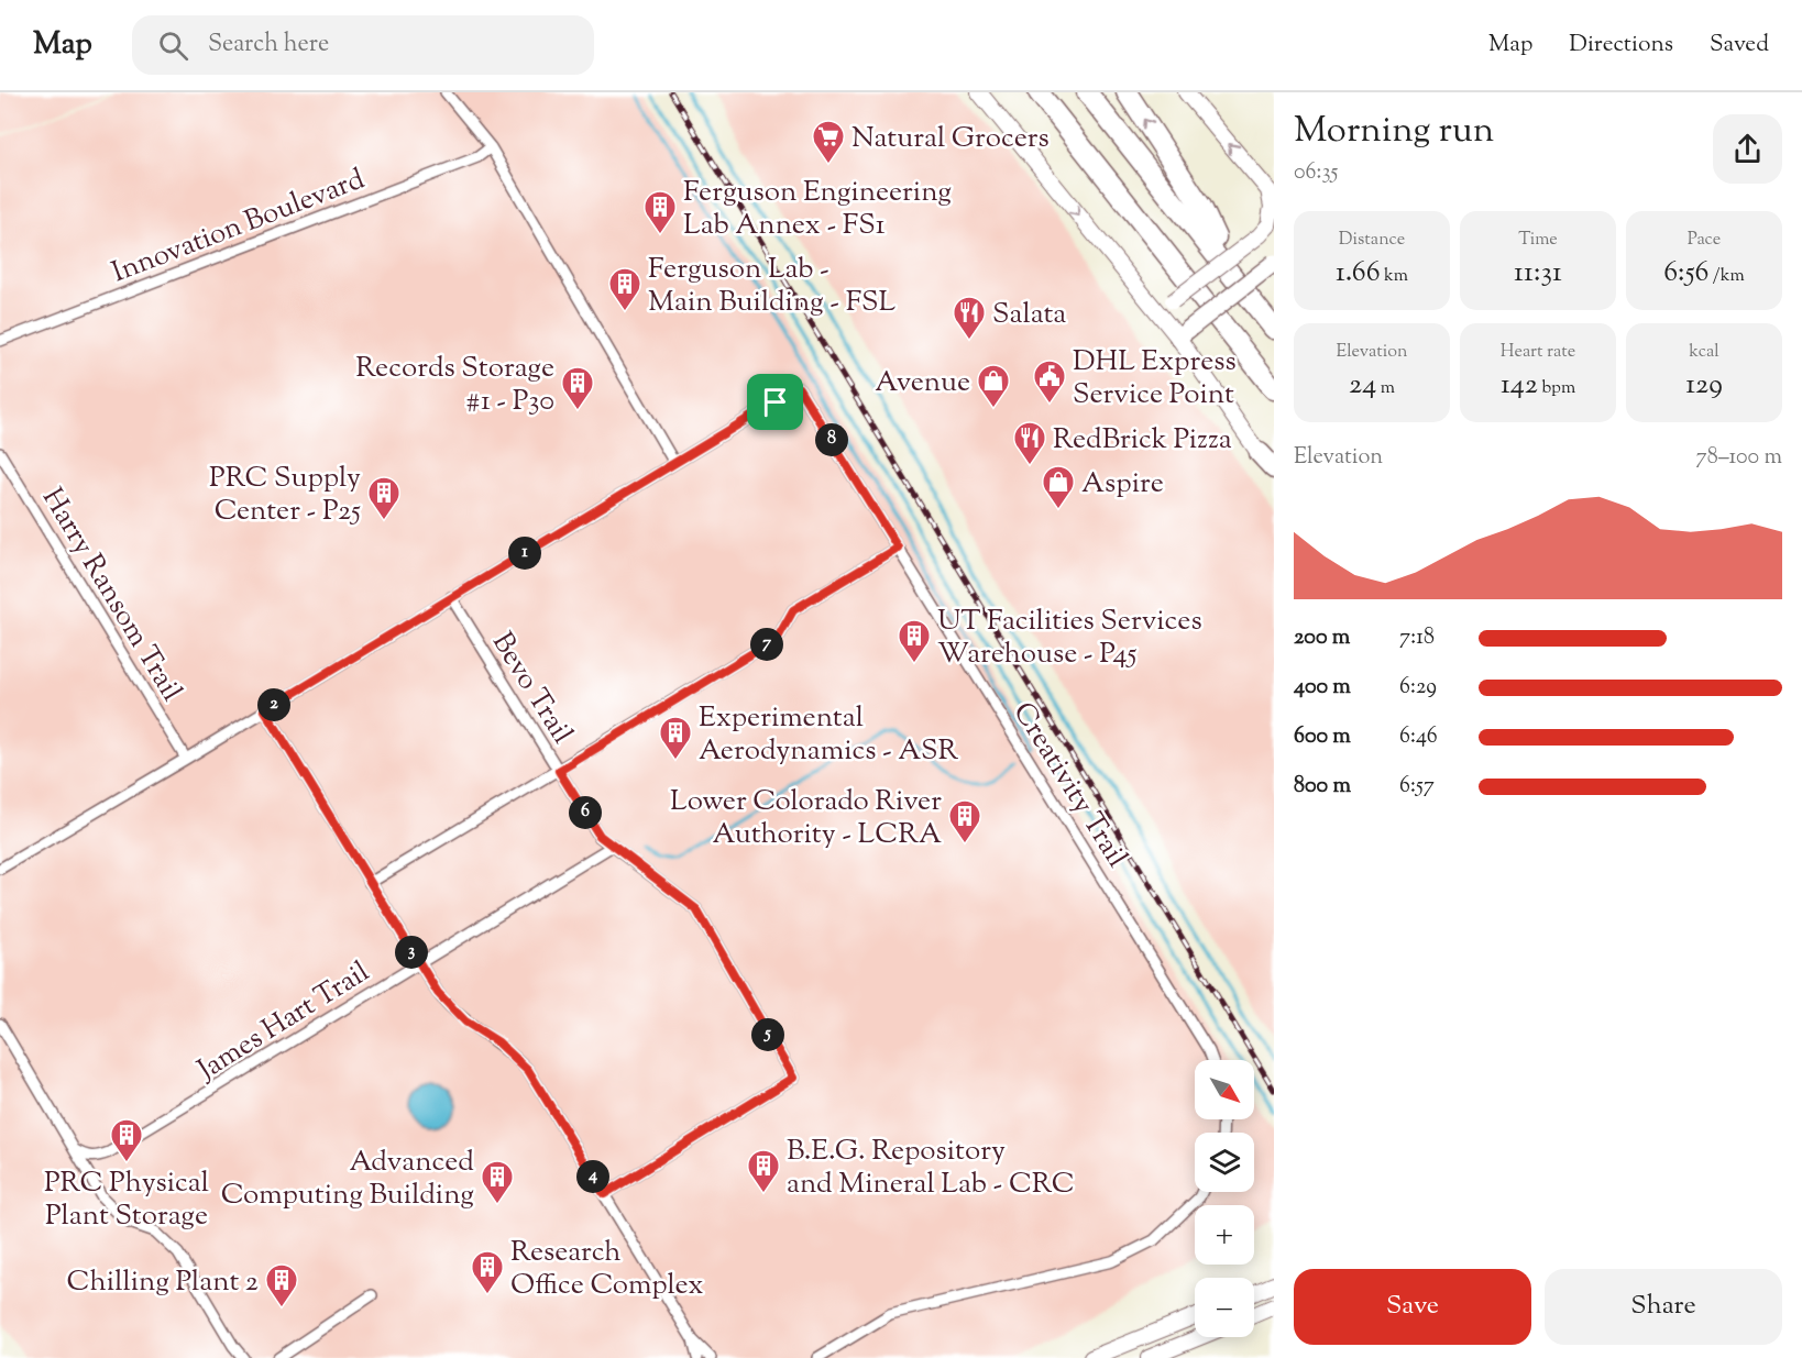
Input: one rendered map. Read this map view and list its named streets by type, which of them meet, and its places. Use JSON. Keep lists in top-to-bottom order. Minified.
{"streets":{"street":["Innovation Boulevard","Harry Ransom Trail","Bevo Trail","Creativity Trail","James Hart Trail"]},"crossings":[["Bevo Trail","James Hart Trail"]],"places":{"supermarket":["Natural Grocers"],"building":["Ferguson Engineering Lab Annex - FS1","Ferguson Lab - Main Building - FSL","Records Storage #1 - P30","PRC Supply Center - P25","UT Facilities Services Warehouse - P45","Experimental Aerodynamics - ASR","Lower Colorado River Authority - LCRA","PRC Physical Plant Storage","B.E.G. Repository and Mineral Lab - CRC","Advanced Computing Building","Research Office Complex","Chilling Plant 2"],"restaurant":["Salata","RedBrick Pizza"],"public building":["DHL Express Service Point"],"shop":["Avenue","Aspire"]},"north":"bottom right","page":{"header":"Map","search":"Search here","nav":["Map","Directions","Saved"],"heading":["Morning run","06:35"],"stats":[["Distance","1.66 km"],["Time","11:31"],["Pace","6:56 /km"],["Elevation","24 m"],["Heart rate","142 bpm"],["kcal","129"]],"pins":["8","1","7","2","6","3","5","4"],"chart":["Elevation","78–100 m"],"list":[{"name":"200 m","note":"7:18"},{"name":"400 m","note":"6:29"},{"name":"600 m","note":"6:46"},{"name":"800 m","note":"6:57"}],"map_buttons":["+","−"],"buttons":["Save","Share"]}}
